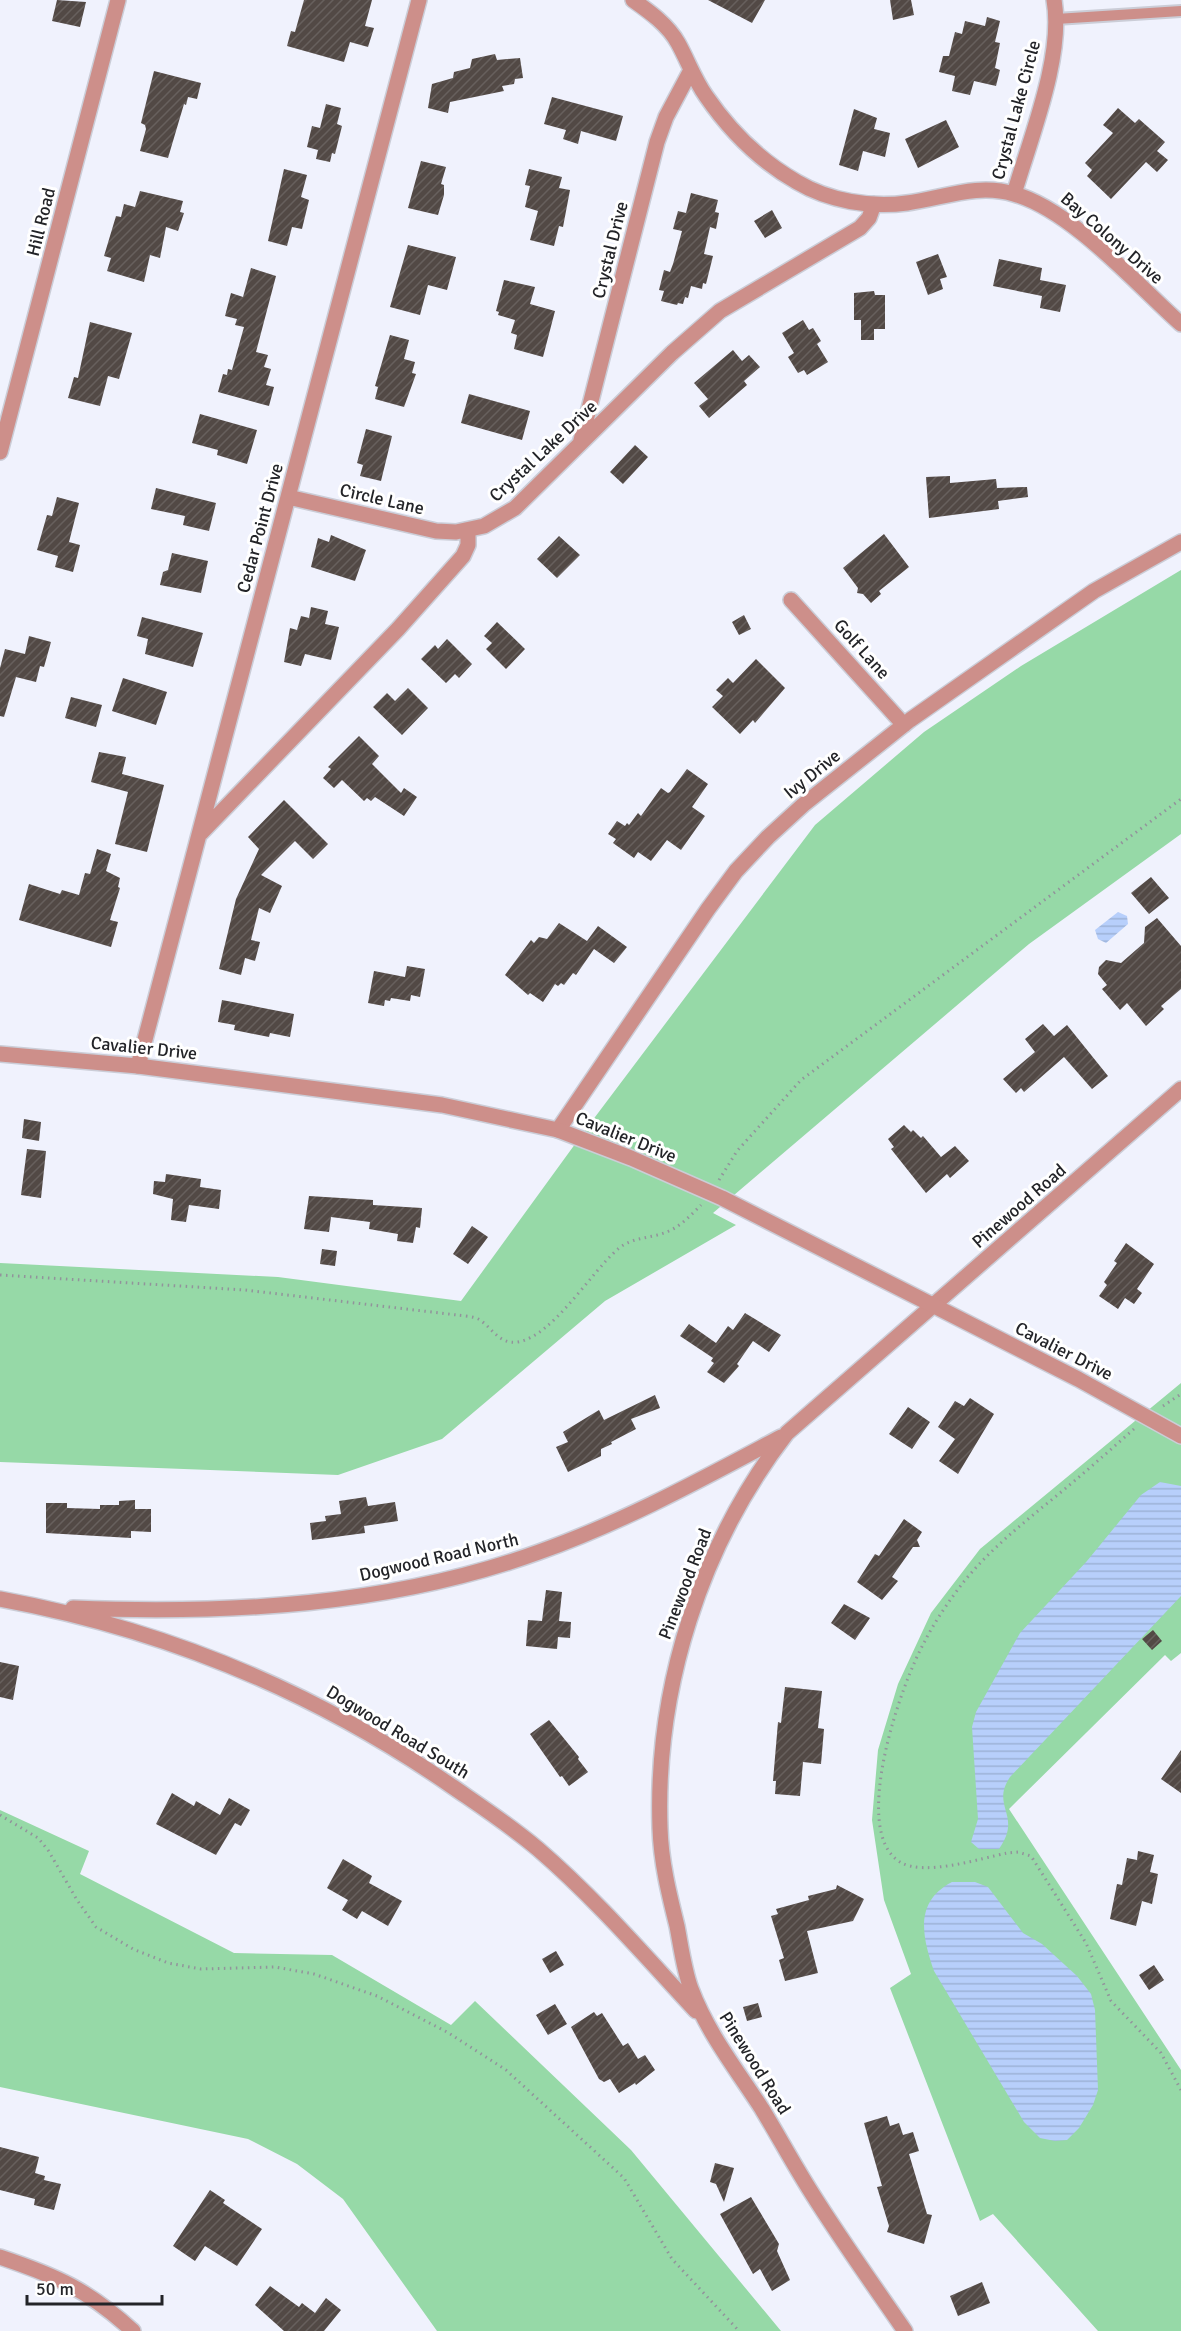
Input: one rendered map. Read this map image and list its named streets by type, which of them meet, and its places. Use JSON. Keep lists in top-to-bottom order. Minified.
{"streets":{"street":["Crystal Lake Circle","Hill Road","Bay Colony Drive","Crystal Drive","Crystal Lake Drive","Circle Lane","Cedar Point Drive","Golf Lane","Ivy Drive","Cavalier Drive","Pinewood Road","Dogwood Road North","Dogwood Road South"]},"crossings":[["Crystal Lake Circle","Bay Colony Drive"],["Bay Colony Drive","Crystal Drive"],["Bay Colony Drive","Crystal Lake Drive"],["Crystal Drive","Crystal Lake Drive"],["Crystal Lake Drive","Circle Lane"],["Circle Lane","Cedar Point Drive"],["Cedar Point Drive","Cavalier Drive"],["Golf Lane","Ivy Drive"],["Ivy Drive","Cavalier Drive"],["Cavalier Drive","Pinewood Road"],["Pinewood Road","Dogwood Road North"],["Pinewood Road","Dogwood Road South"],["Dogwood Road North","Dogwood Road South"]],"scale_bar":"50 m"}
